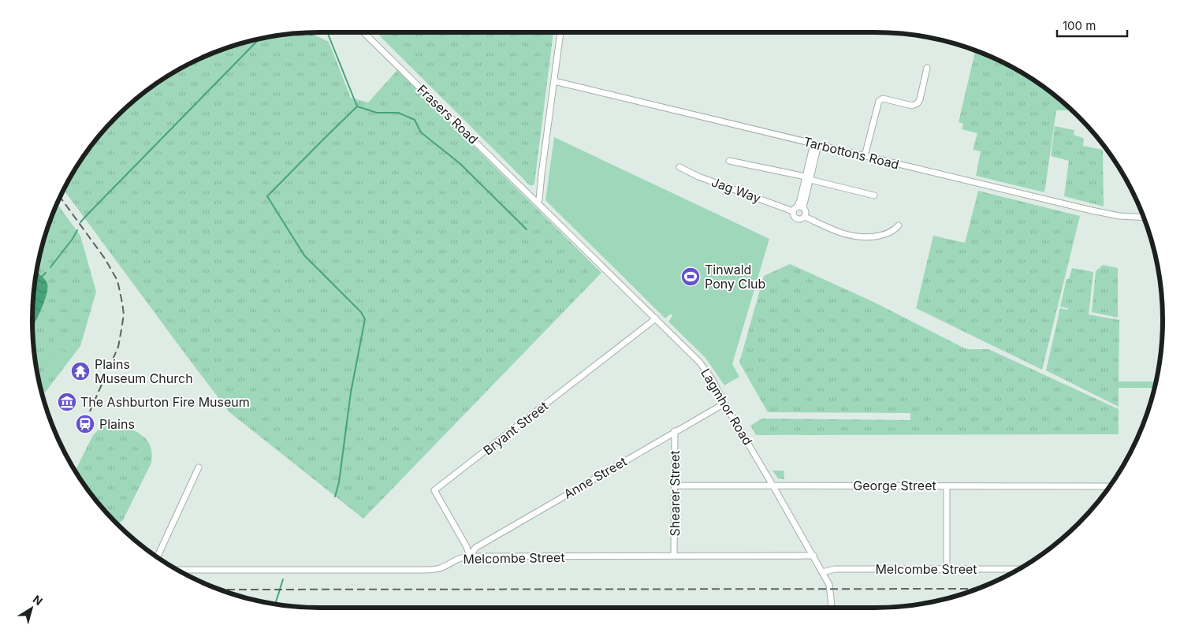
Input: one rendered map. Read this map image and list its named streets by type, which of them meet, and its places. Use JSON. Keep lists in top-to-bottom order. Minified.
{"streets":{"street":["Frasers Road","Tarbottons Road","Jag Way","Lagmhor Road","Bryant Street","Anne Street","George Street","Shearer Street","Melcombe Street"]},"crossings":[["Frasers Road","Lagmhor Road"],["Lagmhor Road","Bryant Street"],["Lagmhor Road","Anne Street"],["Lagmhor Road","George Street"],["Lagmhor Road","Melcombe Street"],["Bryant Street","Anne Street"],["Bryant Street","Melcombe Street"],["Anne Street","Shearer Street"],["Anne Street","Melcombe Street"],["George Street","Shearer Street"],["Shearer Street","Melcombe Street"]],"places":{"sports":["Tinwald Pony Club"],"temple":["Plains Museum Church"],"museum":["The Ashburton Fire Museum"],"station":["Plains"]},"scale_bar":"100 m","north":"top right"}
